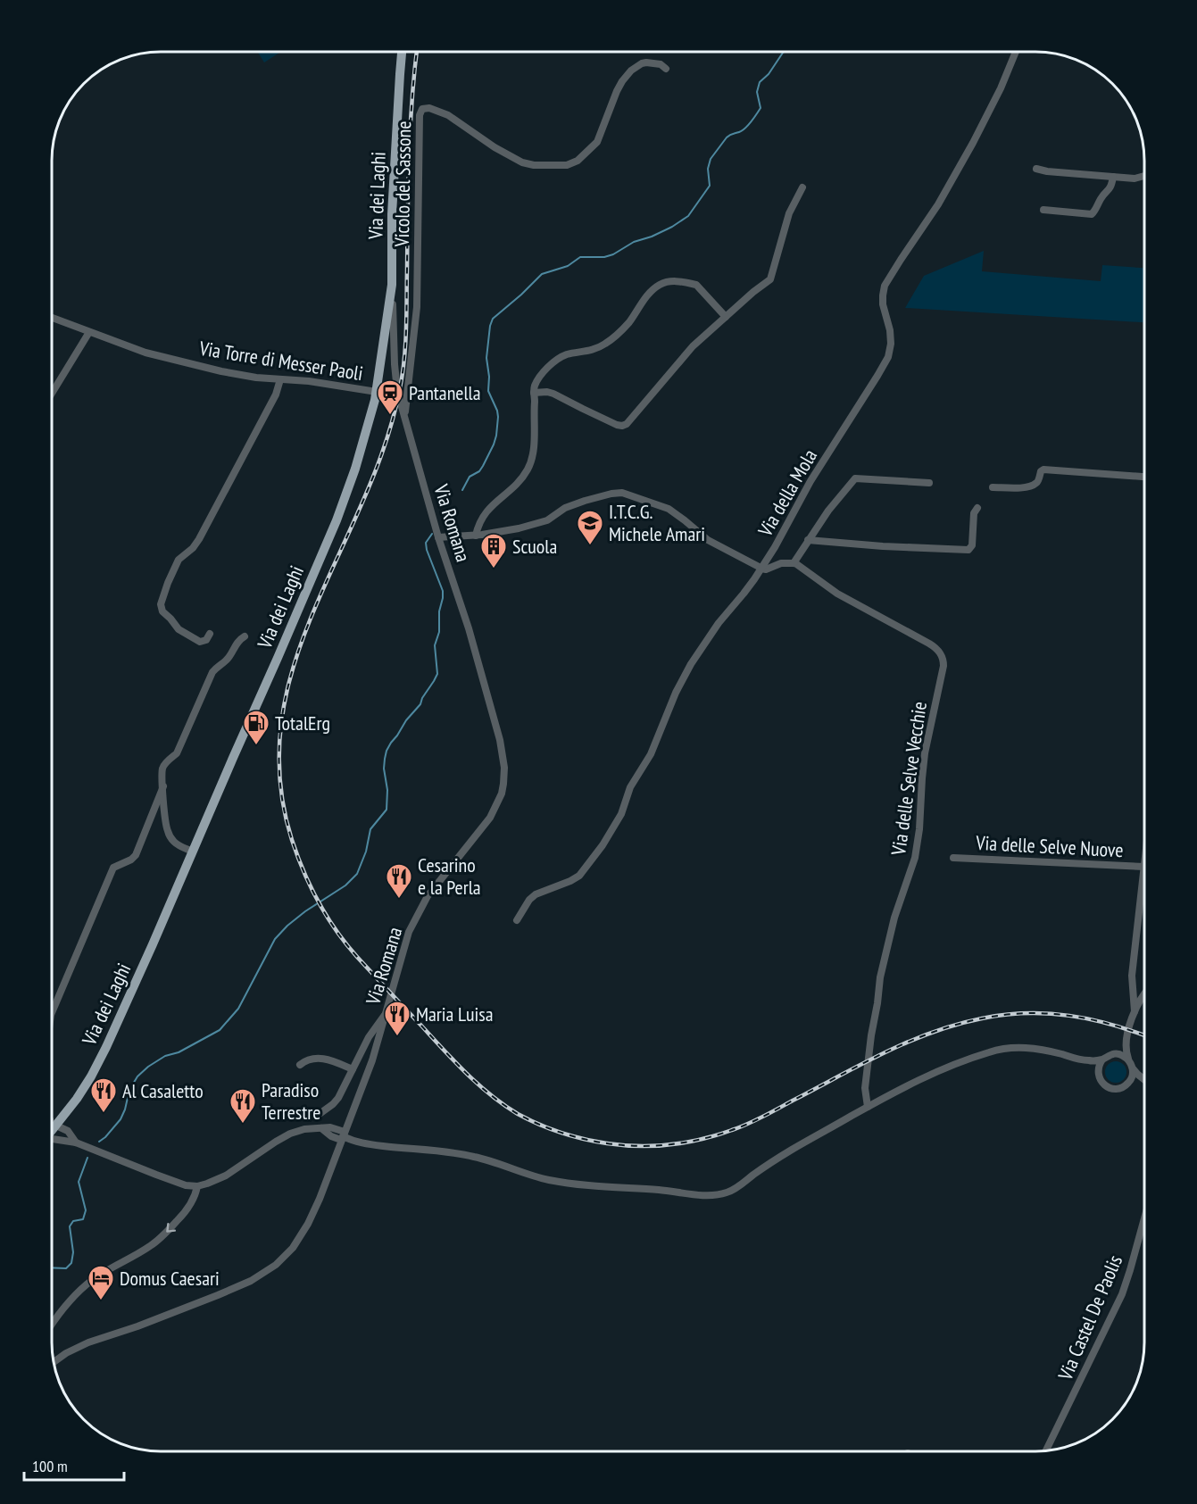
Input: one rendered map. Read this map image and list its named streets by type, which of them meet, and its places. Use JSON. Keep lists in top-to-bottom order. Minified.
{"streets":{"main road":["Via dei Laghi"],"street":["Vicolo del Sassone","Via Torre di Messer Paoli","Via della Mola","Via Romana","Via delle Selve Vecchie","Via delle Selve Nuove","Via Castel De Paolis"]},"crossings":[["Vicolo del Sassone","Via Romana"],["Via dei Laghi","Via Torre di Messer Paoli"],["Via dei Laghi","Via Romana"]],"places":{"station":["Pantanella"],"school or university":["I.T.C.G. Michele Amari"],"building":["Scuola"],"fuel station":["TotalErg"],"restaurant":["Cesarino e la Perla","Maria Luisa","Al Casaletto","Paradiso Terrestre"],"hotel":["Domus Caesari"]},"scale_bar":"100 m"}
